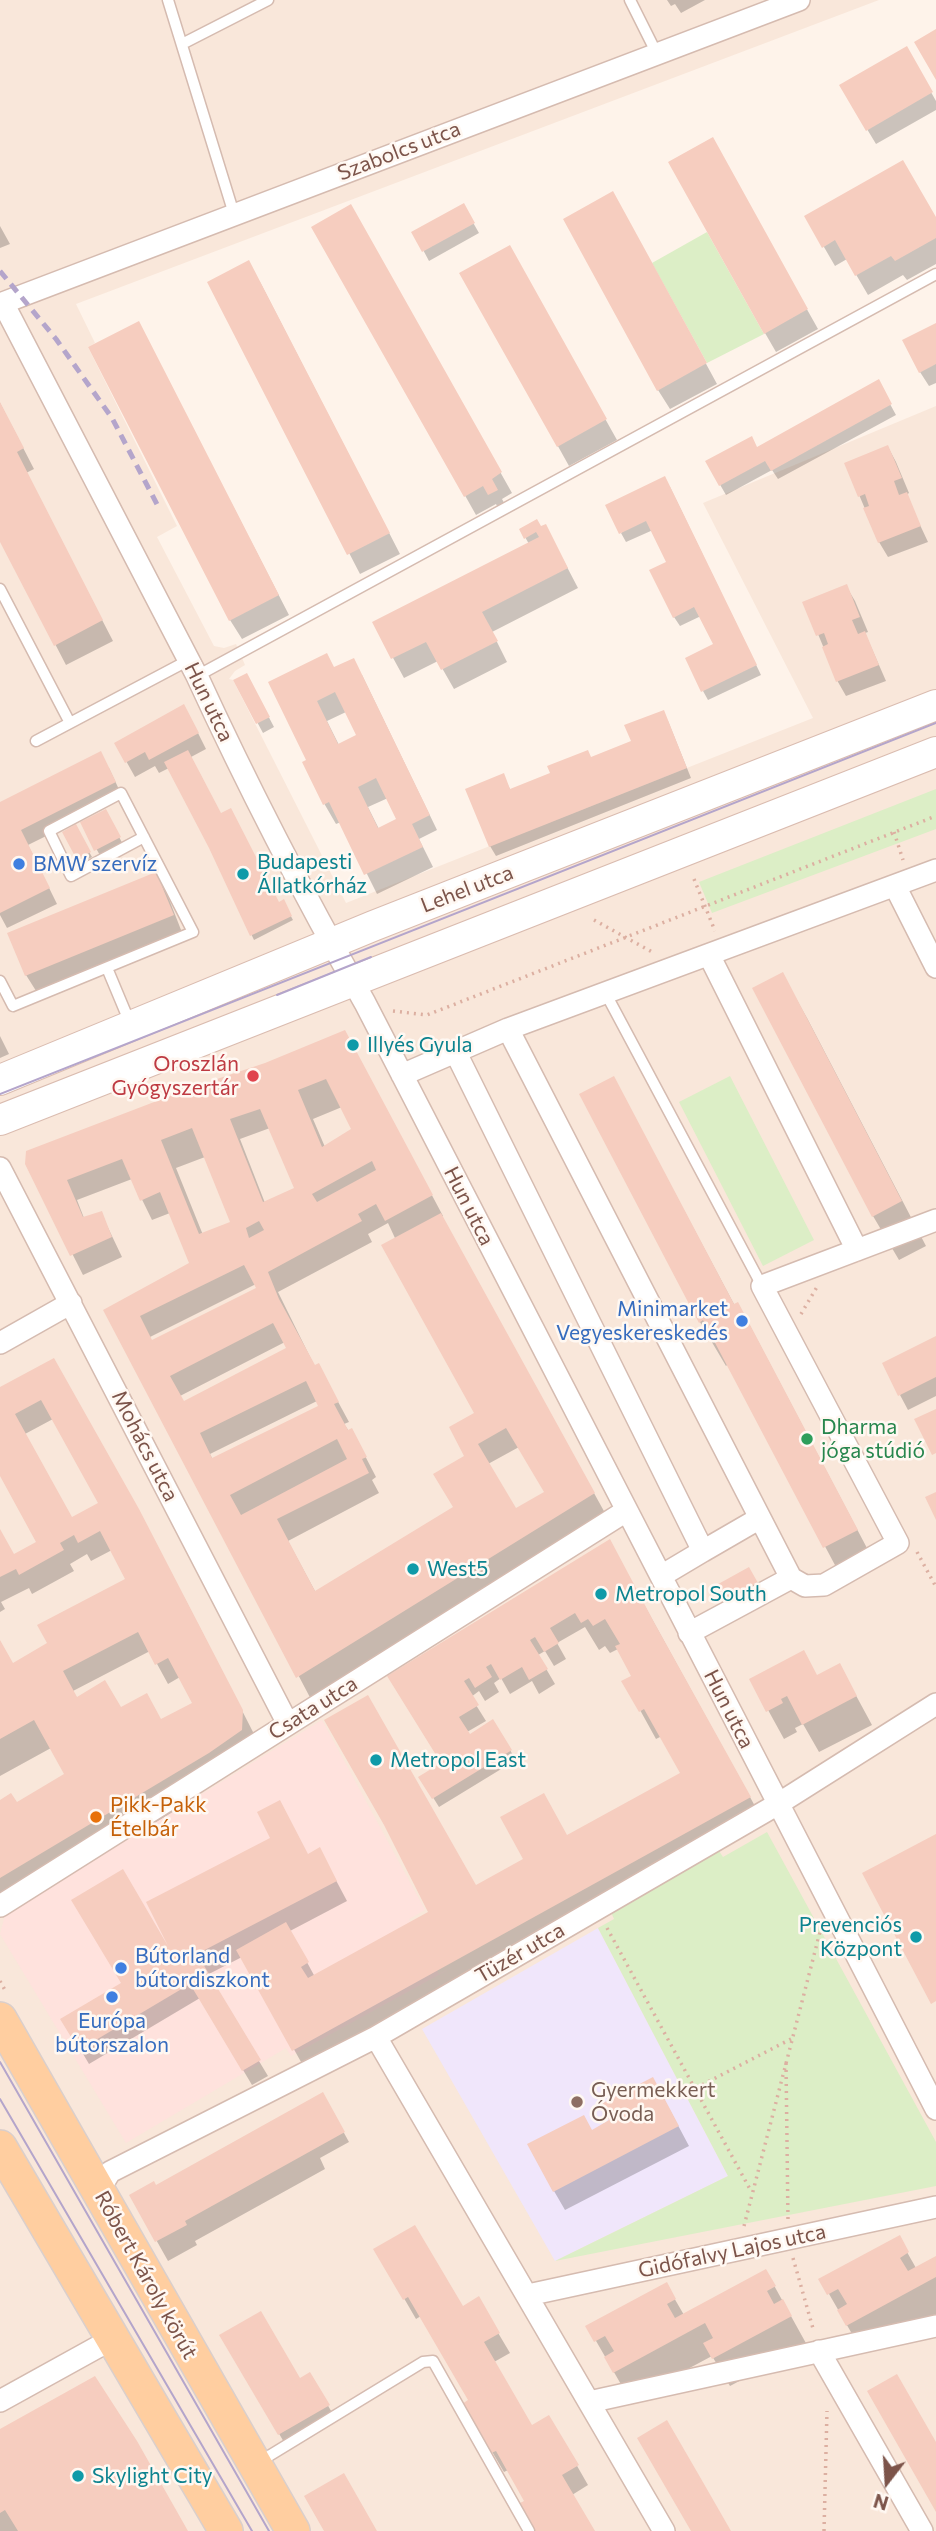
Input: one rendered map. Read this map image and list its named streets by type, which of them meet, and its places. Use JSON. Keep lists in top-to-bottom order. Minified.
{"streets":{"main road":["Lehel utca","Róbert Károly körút"],"street":["Szabolcs utca","Hun utca","Mohács utca","Csata utca","Tüzér utca","Gidófalvy Lajos utca"]},"crossings":[["Szabolcs utca","Hun utca"],["Hun utca","Lehel utca"],["Hun utca","Csata utca"],["Hun utca","Tüzér utca"],["Mohács utca","Csata utca"],["Tüzér utca","Róbert Károly körút"]],"places":["BMW szervíz","Budapesti Állatkórház","Illyés Gyula","Oroszlán Gyógyszertár","Minimarket Vegyeskereskedés","Dharma jóga stúdió","West5","Metropol South","Metropol East","Pikk-Pakk Ételbár","Prevenciós Központ","Bútorland bútordiszkont","Európa bútorszalon","Gyermekkert Óvoda","Skylight City"],"north":"bottom"}
